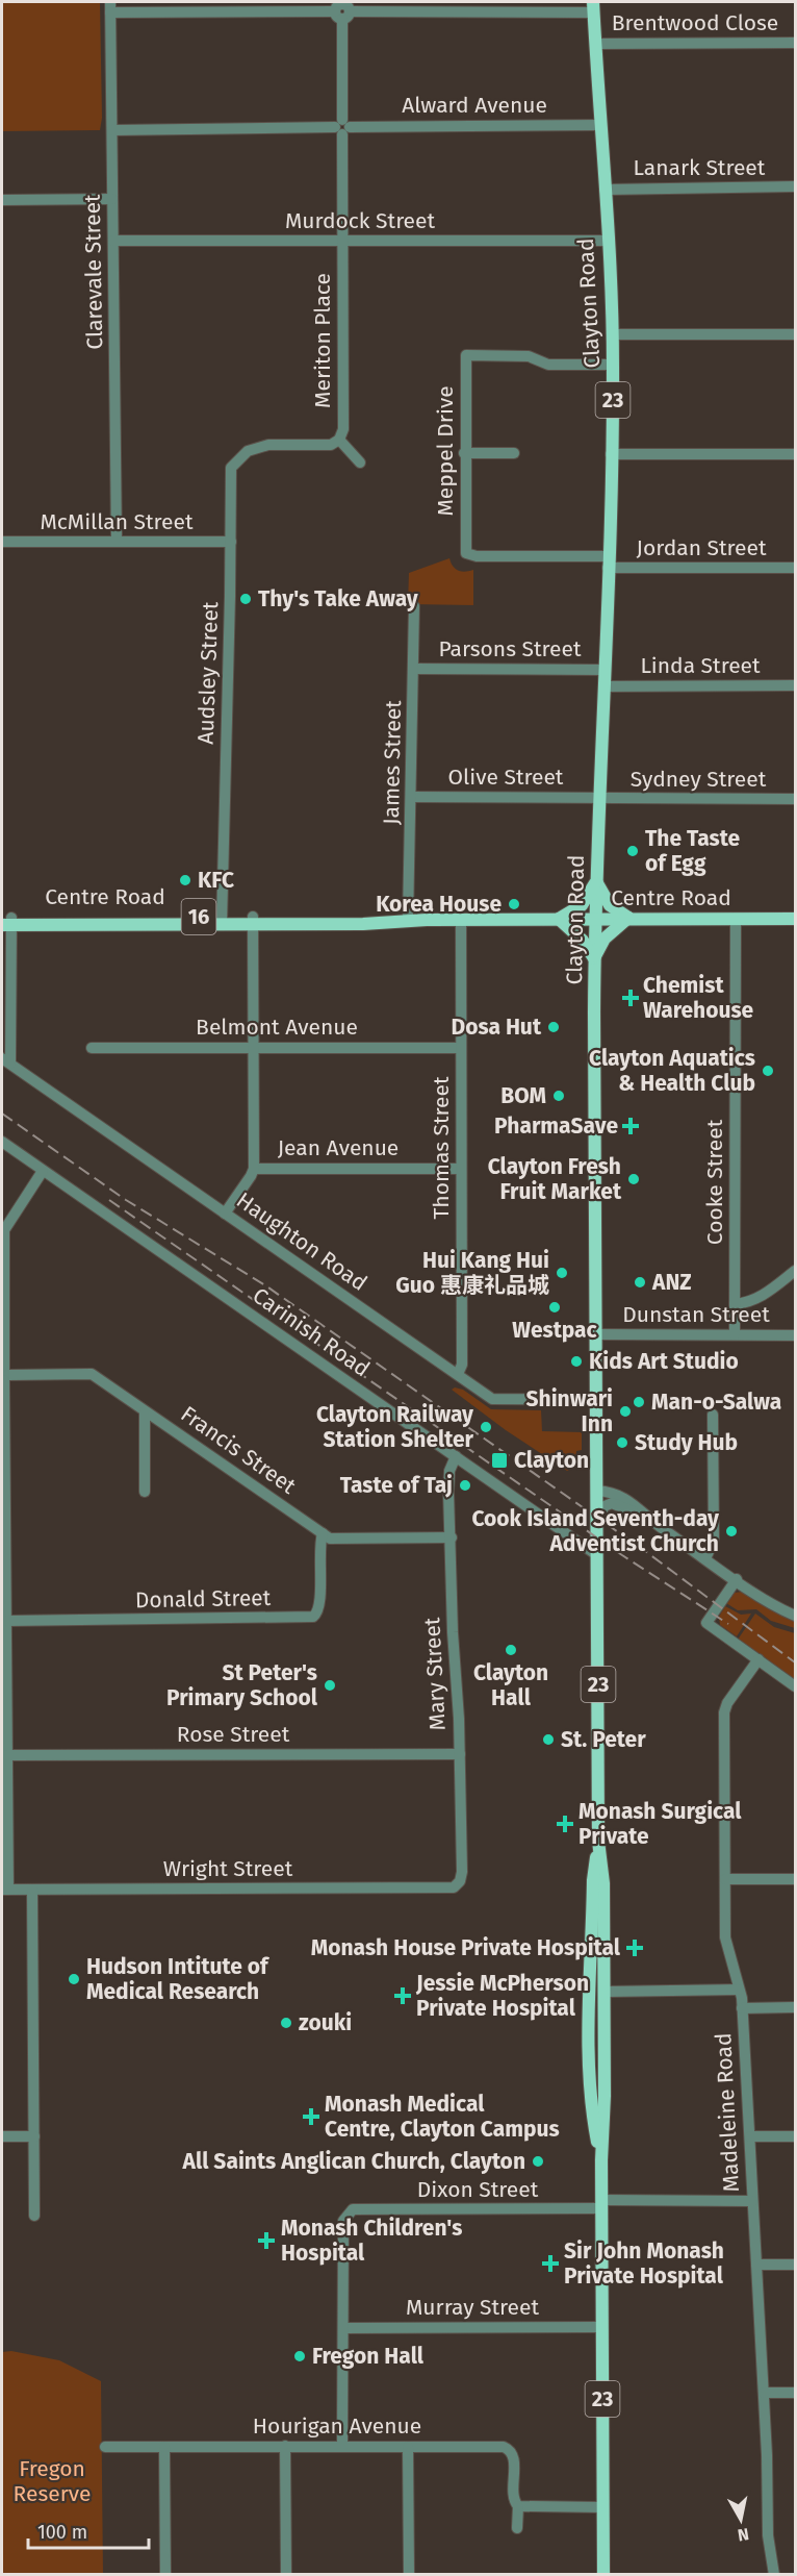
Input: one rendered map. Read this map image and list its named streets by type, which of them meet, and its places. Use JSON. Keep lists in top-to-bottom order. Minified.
{"streets":{"main road":["Clayton Road","23","Centre Road","16"],"street":["Brentwood Close","Alward Avenue","Lanark Street","Murdock Street","Clarevale Street","Meriton Place","Meppel Drive","McMillan Street","Jordan Street","Parsons Street","Linda Street","Audsley Street","James Street","Olive Street","Sydney Street","Belmont Avenue","Jean Avenue","Thomas Street","Cooke Street","Haughton Road","Dunstan Street","Carinish Road","Francis Street","Donald Street","Mary Street","Rose Street","Wright Street","Madeleine Road","Dixon Street","Murray Street","Hourigan Avenue"]},"crossings":[["Brentwood Close","Clayton Road"],["Alward Avenue","Clarevale Street"],["Alward Avenue","Clayton Road"],["Alward Avenue","Meriton Place"],["Lanark Street","Clayton Road"],["Murdock Street","Clarevale Street"],["Murdock Street","Clayton Road"],["Murdock Street","Meriton Place"],["Clarevale Street","McMillan Street"],["Clayton Road","Meppel Drive"],["Clayton Road","Jordan Street"],["Clayton Road","Parsons Street"],["Clayton Road","Linda Street"],["Clayton Road","Olive Street"],["Clayton Road","Sydney Street"],["Clayton Road","Centre Road"],["Clayton Road","Haughton Road"],["Clayton Road","Dunstan Street"],["Clayton Road","Carinish Road"],["Clayton Road","Dixon Street"],["Clayton Road","Murray Street"],["Meriton Place","Audsley Street"],["Meppel Drive","Jordan Street"],["McMillan Street","Audsley Street"],["Parsons Street","James Street"],["Audsley Street","Centre Road"],["James Street","Olive Street"],["James Street","Centre Road"],["Olive Street","Sydney Street"],["Centre Road","Thomas Street"],["Centre Road","Cooke Street"],["Belmont Avenue","Thomas Street"],["Jean Avenue","Thomas Street"],["Thomas Street","Haughton Road"],["Cooke Street","Dunstan Street"],["Carinish Road","Mary Street"],["Francis Street","Donald Street"],["Francis Street","Mary Street"],["Mary Street","Rose Street"],["Mary Street","Wright Street"],["Madeleine Road","Dixon Street"],["Dixon Street","Murray Street"]],"parks":["Fregon Reserve"],"places":{"other":["Thy's Take Away","The Taste of Egg","KFC","Korea House","Dosa Hut","Clayton Aquatics & Health Club","BOM","Clayton Fresh Fruit Market","Hui Kang Hui Guo 惠康礼品城","ANZ","Westpac","Kids Art Studio","Man-o-Salwa","Shinwari Inn","Clayton Railway Station Shelter","Study Hub","Taste of Taj","Cook Island Seventh-day Adventist Church","Clayton Hall","St Peter's Primary School","St. Peter","Hudson Intitute of Medical Research","zouki","All Saints Anglican Church, Clayton","Fregon Hall"],"health":["Chemist Warehouse","PharmaSave","Monash Surgical Private","Monash House Private Hospital","Jessie McPherson Private Hospital","Monash Medical Centre, Clayton Campus","Monash Children's Hospital","Sir John Monash Private Hospital"],"transit":["Clayton"]},"scale_bar":"100 m","north":"bottom"}
